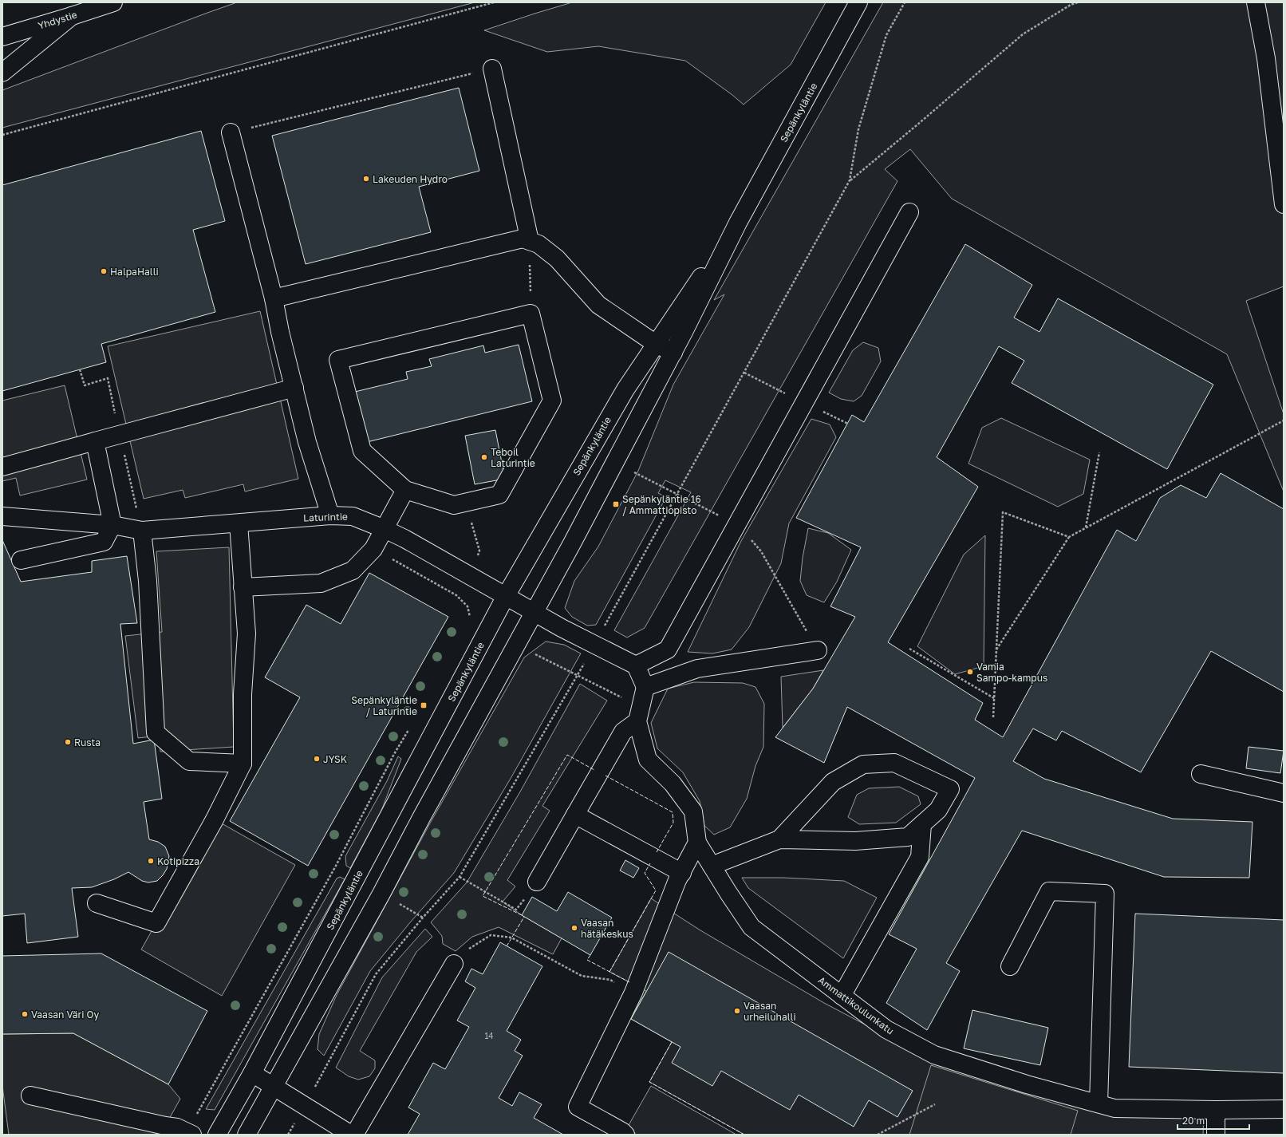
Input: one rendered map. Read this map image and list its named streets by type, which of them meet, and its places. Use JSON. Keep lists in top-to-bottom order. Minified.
{"streets":{"main road":["Yhdystie","Sepänkyläntie","Laturintie","Ammattikoulunkatu"]},"crossings":[["Sepänkyläntie","Laturintie"]],"places":{"other":["Lakeuden Hydro","HalpaHalli","Teboil Laturintie","Vamia Sampo-kampus","Rusta","JYSK","Kotipizza","Vaasan hätäkeskus","Vaasan urheiluhalli","Vaasan Väri Oy"],"transit":["Sepänkyläntie 16 / Ammattiopisto","Sepänkyläntie / Laturintie"]},"house_numbers":["14"],"scale_bar":"20 m"}
